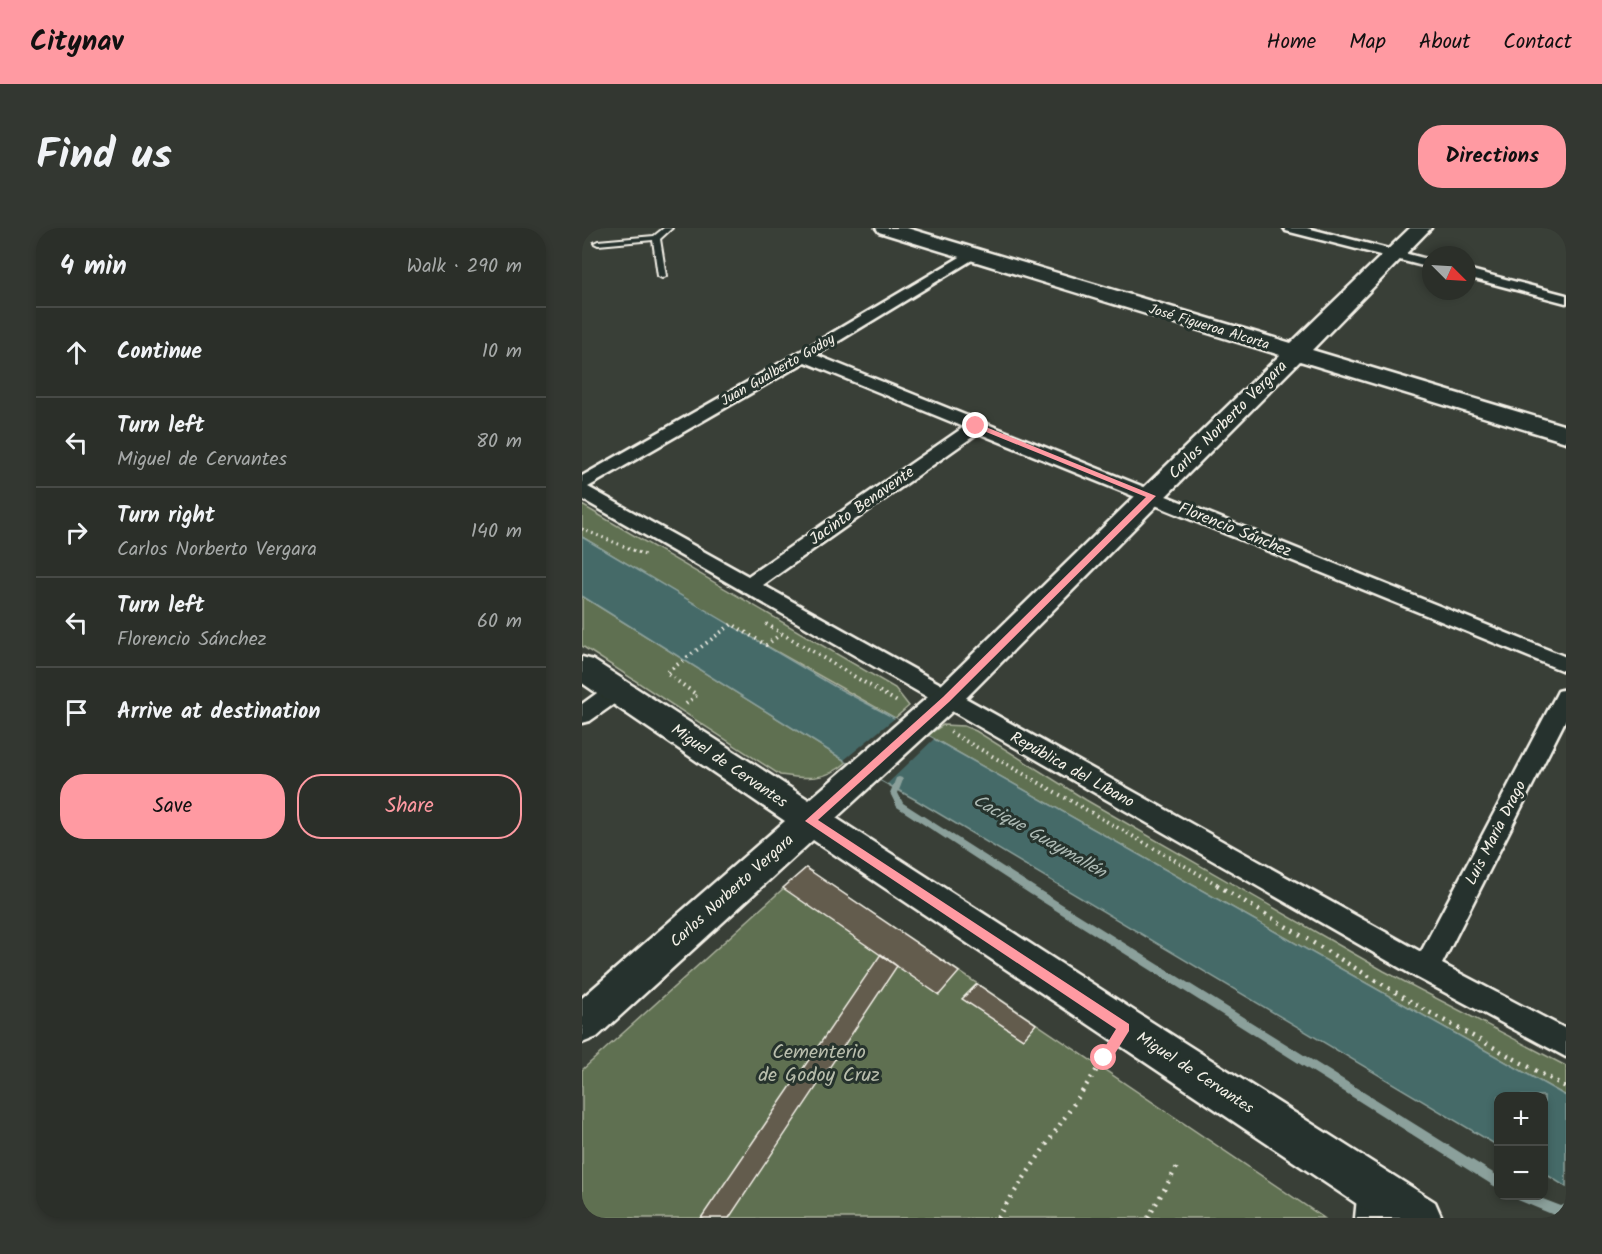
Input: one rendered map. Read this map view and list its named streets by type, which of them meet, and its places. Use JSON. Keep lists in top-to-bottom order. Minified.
{"streets":{"street":["José Figueroa Alcorta","Juan Gualberto Godoy","Carlos Norberto Vergara","Jacinto Benavente","Florencio Sánchez","Miguel de Cervantes","República del Líbano","Luis Maria Drago"]},"crossings":[["José Figueroa Alcorta","Juan Gualberto Godoy"],["José Figueroa Alcorta","Carlos Norberto Vergara"],["Juan Gualberto Godoy","Florencio Sánchez"],["Carlos Norberto Vergara","Florencio Sánchez"],["Carlos Norberto Vergara","Miguel de Cervantes"],["Carlos Norberto Vergara","República del Líbano"],["Jacinto Benavente","Florencio Sánchez"],["Jacinto Benavente","República del Líbano"],["República del Líbano","Luis Maria Drago"]],"water":["Cacique Guaymallén"],"parks":["Cementerio de Godoy Cruz"],"north":"bottom right","page":{"header":"Citynav","nav":["Home","Map","About","Contact"],"title":"Find us","buttons":["Directions",["Save","Share"]],"heading":["4 min","Walk · 290 m"],"list":[["Continue","10 m"],["Turn left","Miguel de Cervantes","80 m"],["Turn right","Carlos Norberto Vergara","140 m"],["Turn left","Florencio Sánchez","60 m"],"Arrive at destination"],"map_buttons":["+","−"]}}
